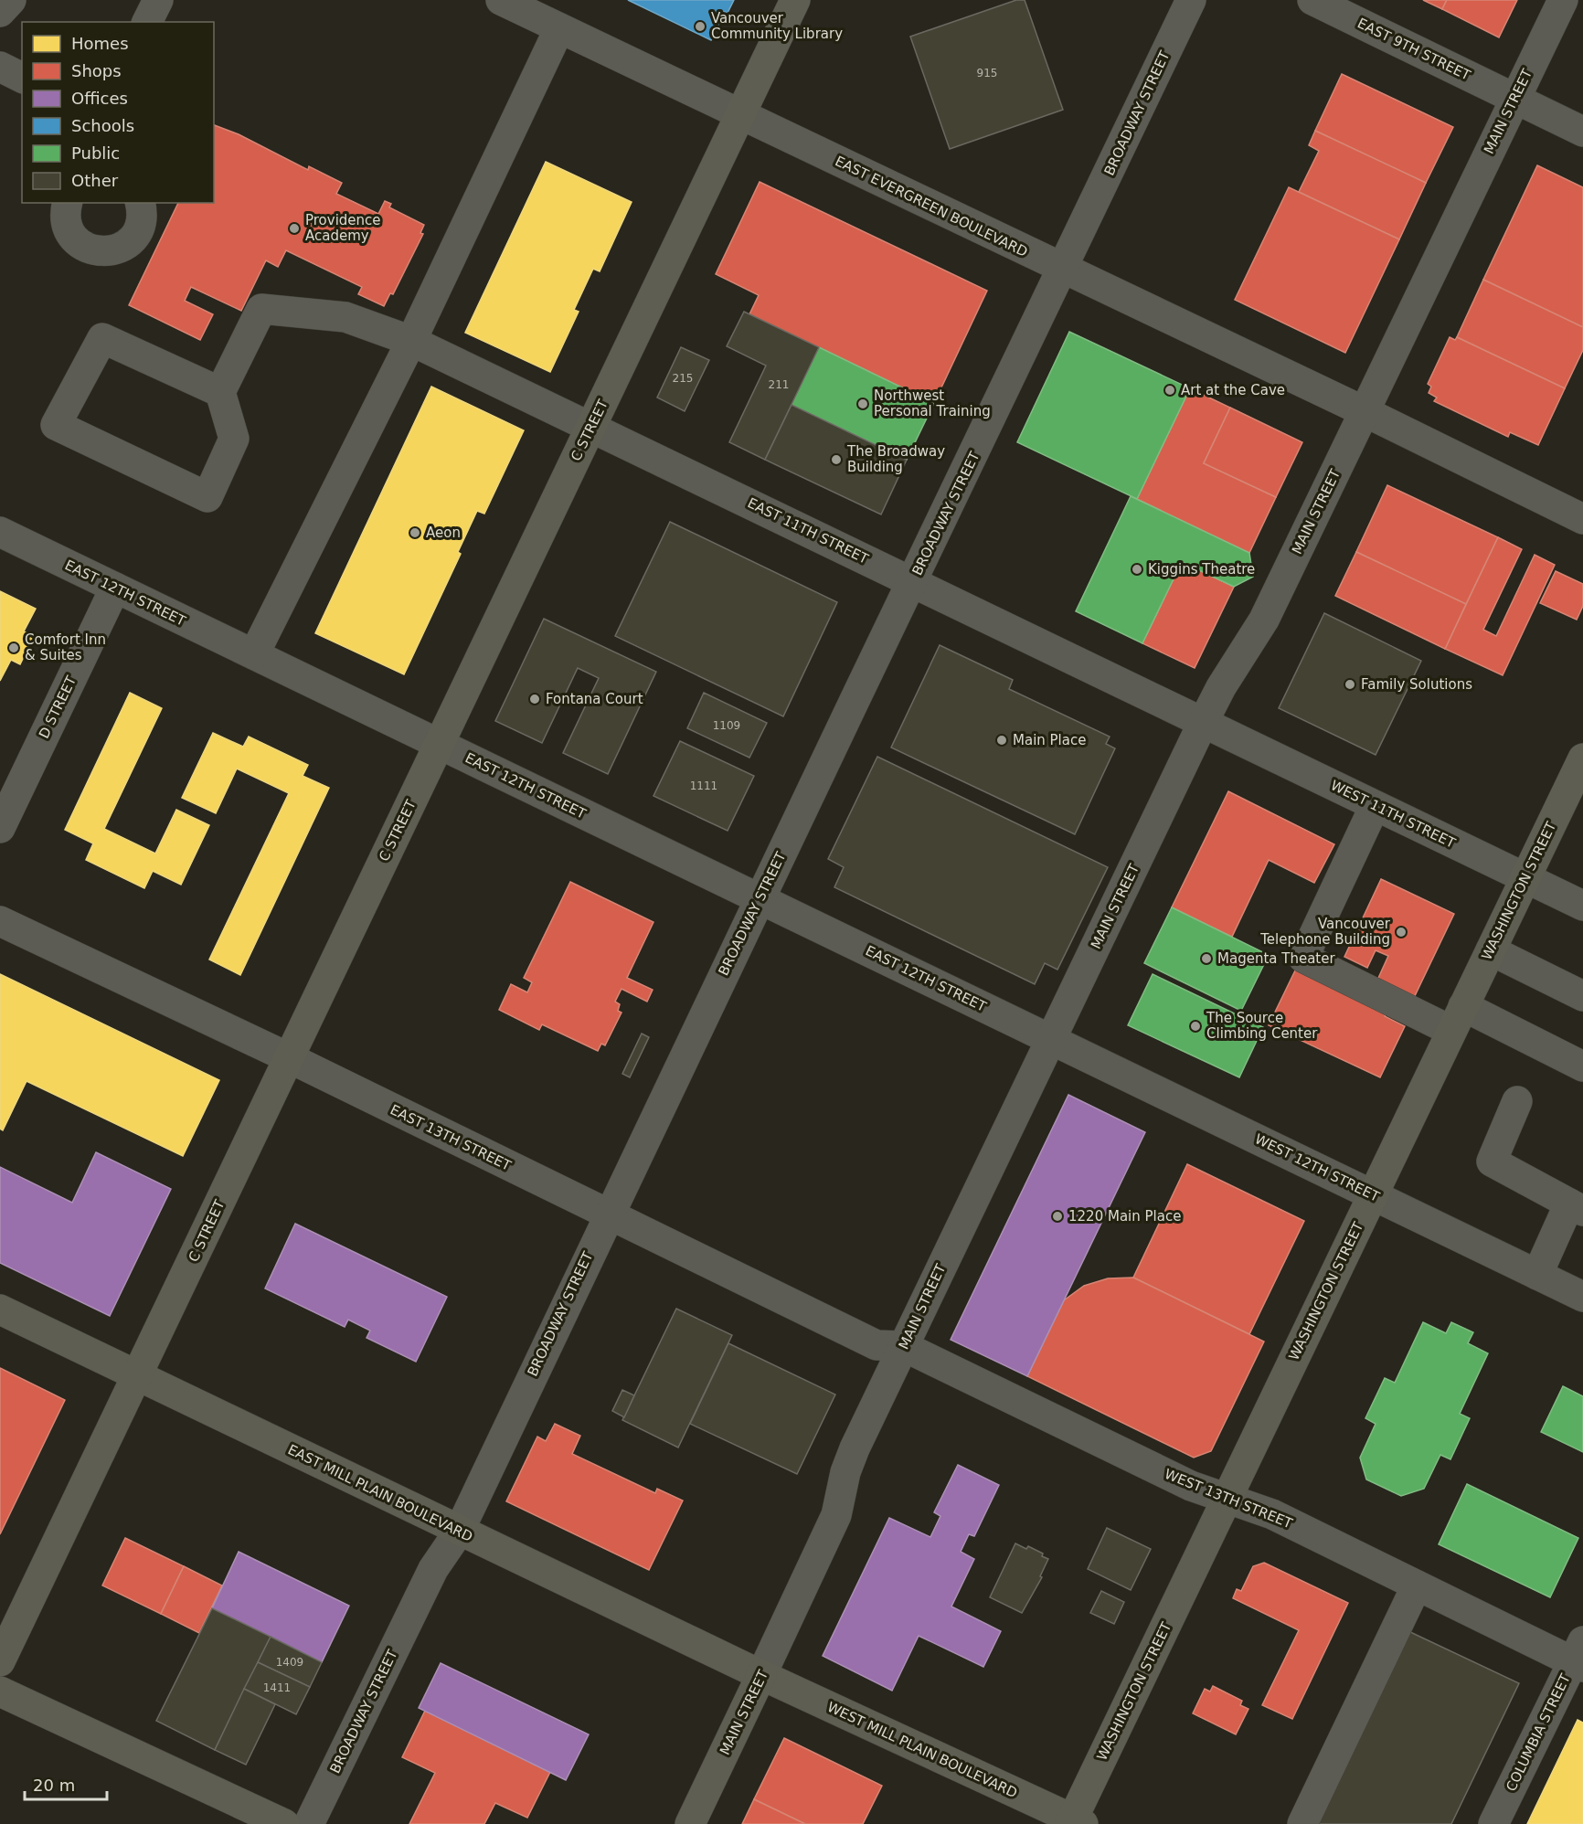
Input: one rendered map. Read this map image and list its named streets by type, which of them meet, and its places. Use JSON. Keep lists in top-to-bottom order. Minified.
{"streets":{"main road":["MAIN STREET","C STREET","WASHINGTON STREET","EAST MILL PLAIN BOULEVARD","WEST MILL PLAIN BOULEVARD"],"street":["EAST 9TH STREET","BROADWAY STREET","EAST EVERGREEN BOULEVARD","EAST 11TH STREET","EAST 12TH STREET","D STREET","WEST 11TH STREET","EAST 13TH STREET","WEST 12TH STREET","WEST 13TH STREET","COLUMBIA STREET"]},"crossings":[["EAST 9TH STREET","MAIN STREET"],["MAIN STREET","EAST EVERGREEN BOULEVARD"],["MAIN STREET","EAST 11TH STREET"],["MAIN STREET","EAST 12TH STREET"],["MAIN STREET","WEST 11TH STREET"],["MAIN STREET","EAST 13TH STREET"],["MAIN STREET","WEST 12TH STREET"],["MAIN STREET","EAST MILL PLAIN BOULEVARD"],["MAIN STREET","WEST 13TH STREET"],["MAIN STREET","WEST MILL PLAIN BOULEVARD"],["BROADWAY STREET","EAST EVERGREEN BOULEVARD"],["BROADWAY STREET","EAST 11TH STREET"],["BROADWAY STREET","EAST 12TH STREET"],["BROADWAY STREET","EAST 13TH STREET"],["BROADWAY STREET","EAST MILL PLAIN BOULEVARD"],["EAST EVERGREEN BOULEVARD","C STREET"],["C STREET","EAST 11TH STREET"],["C STREET","EAST 12TH STREET"],["C STREET","EAST 13TH STREET"],["C STREET","EAST MILL PLAIN BOULEVARD"],["EAST 11TH STREET","WEST 11TH STREET"],["EAST 12TH STREET","D STREET"],["EAST 12TH STREET","WEST 12TH STREET"],["WEST 11TH STREET","WASHINGTON STREET"],["WASHINGTON STREET","WEST 12TH STREET"],["WASHINGTON STREET","WEST 13TH STREET"],["WASHINGTON STREET","WEST MILL PLAIN BOULEVARD"],["EAST 13TH STREET","WEST 13TH STREET"],["EAST MILL PLAIN BOULEVARD","WEST MILL PLAIN BOULEVARD"],["WEST 13TH STREET","COLUMBIA STREET"]],"places":["Vancouver Community Library","Providence Academy","Art at the Cave","Northwest Personal Training","The Broadway Building","Aeon","Kiggins Theatre","Comfort Inn & Suites","Family Solutions","Fontana Court","Main Place","Vancouver Telephone Building","Magenta Theater","The Source Climbing Center","1220 Main Place"],"house_numbers":["915","215","211","1109","1111","1409","1411"],"legend":["Homes","Shops","Offices","Schools","Public","Other"],"scale_bar":"20 m"}
